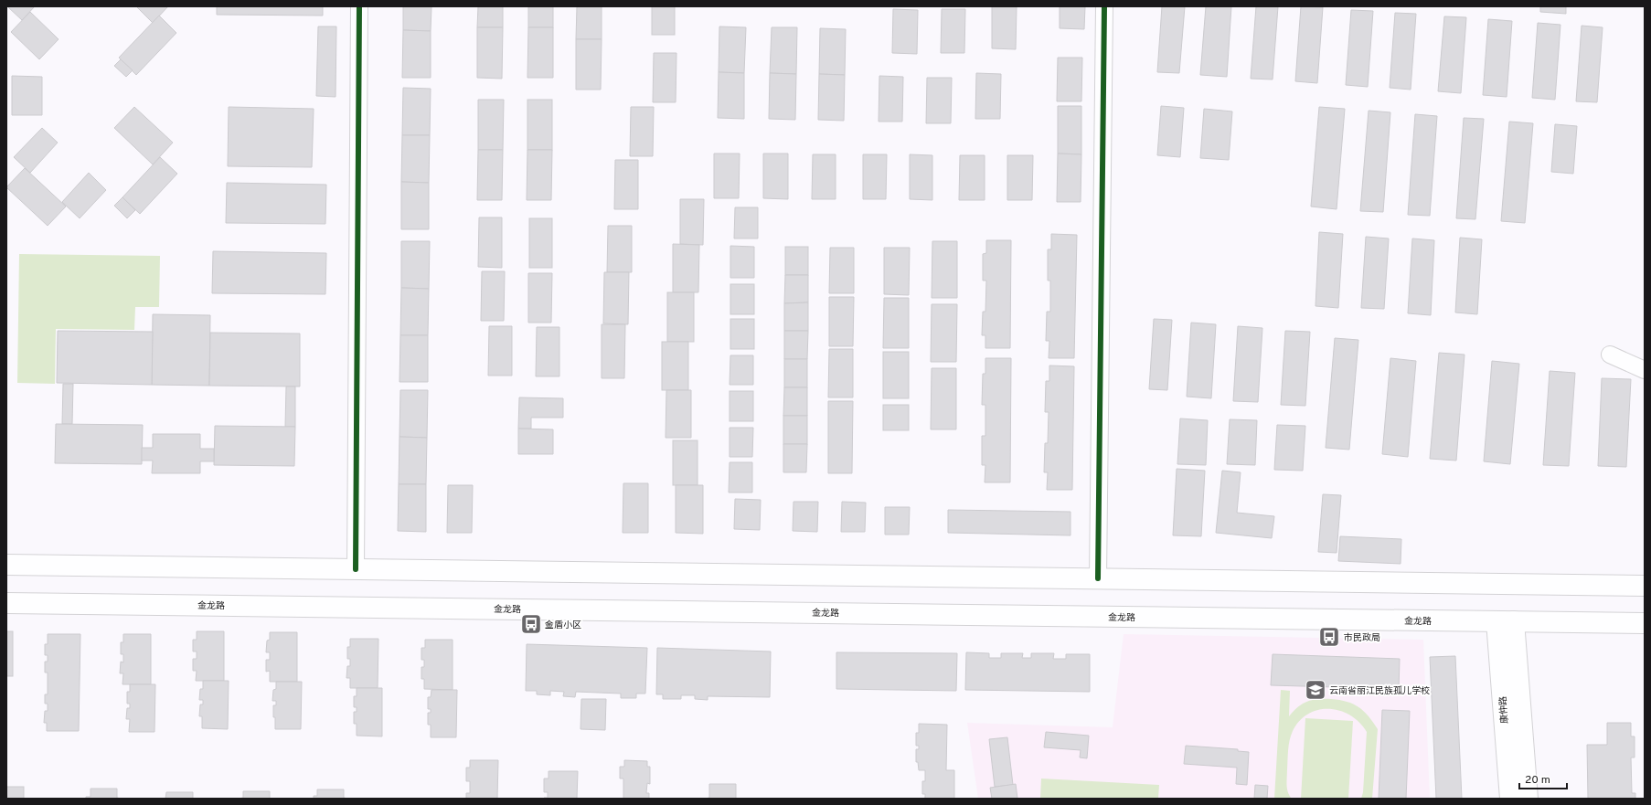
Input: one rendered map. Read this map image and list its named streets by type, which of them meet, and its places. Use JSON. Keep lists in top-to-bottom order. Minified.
{"streets":{"main road":["金龙路","康仲路"]},"crossings":[["金龙路","康仲路"]],"places":{"bus stop":["金盾小区","市民政局"],"school or university":["云南省丽江民族孤儿学校"]},"scale_bar":"20 m"}
